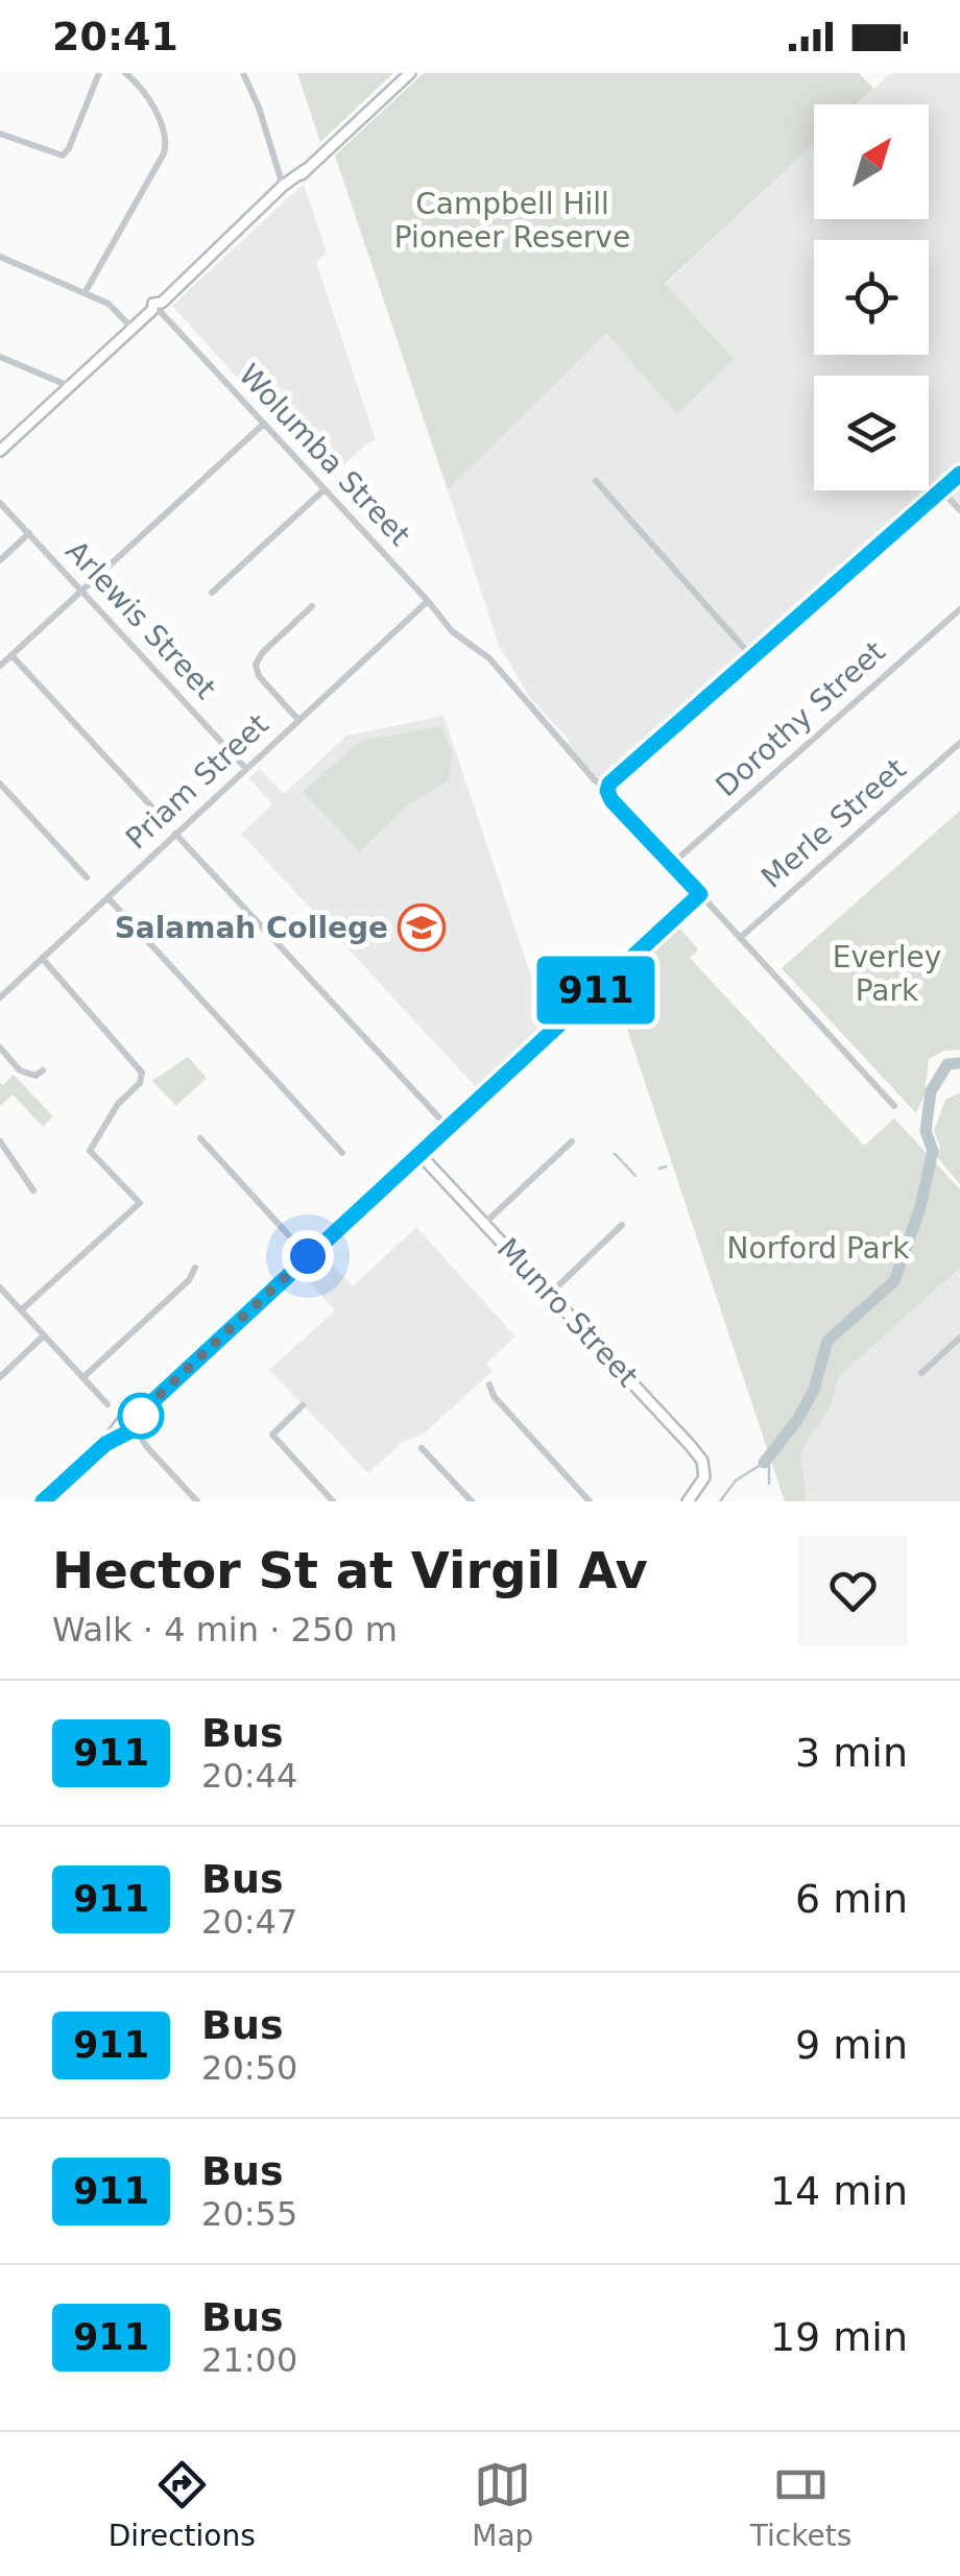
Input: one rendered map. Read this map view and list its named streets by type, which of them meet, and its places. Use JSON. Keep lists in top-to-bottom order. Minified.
{"streets":{"main road":["Munro Street"],"street":["Wolumba Street","Arlewis Street","Dorothy Street","Priam Street","Merle Street"]},"crossings":[["Wolumba Street","Priam Street"],["Arlewis Street","Priam Street"]],"parks":["Campbell Hill Pioneer Reserve","Everley Park","Norford Park"],"places":{"school or university":["Salamah College"]},"lines":["bus line 911"],"north":"top right","page":{"status":"20:41","on_map":"911","heading":["Hector St at Virgil Av","Walk · 4 min · 250 m"],"list":[{"mark":"911","name":"Bus","note":"20:44","value":"3 min"},{"mark":"911","name":"Bus","note":"20:47","value":"6 min"},{"mark":"911","name":"Bus","note":"20:50","value":"9 min"},{"mark":"911","name":"Bus","note":"20:55","value":"14 min"},{"mark":"911","name":"Bus","note":"21:00","value":"19 min"}],"tabs":["Directions","Map","Tickets"]}}
